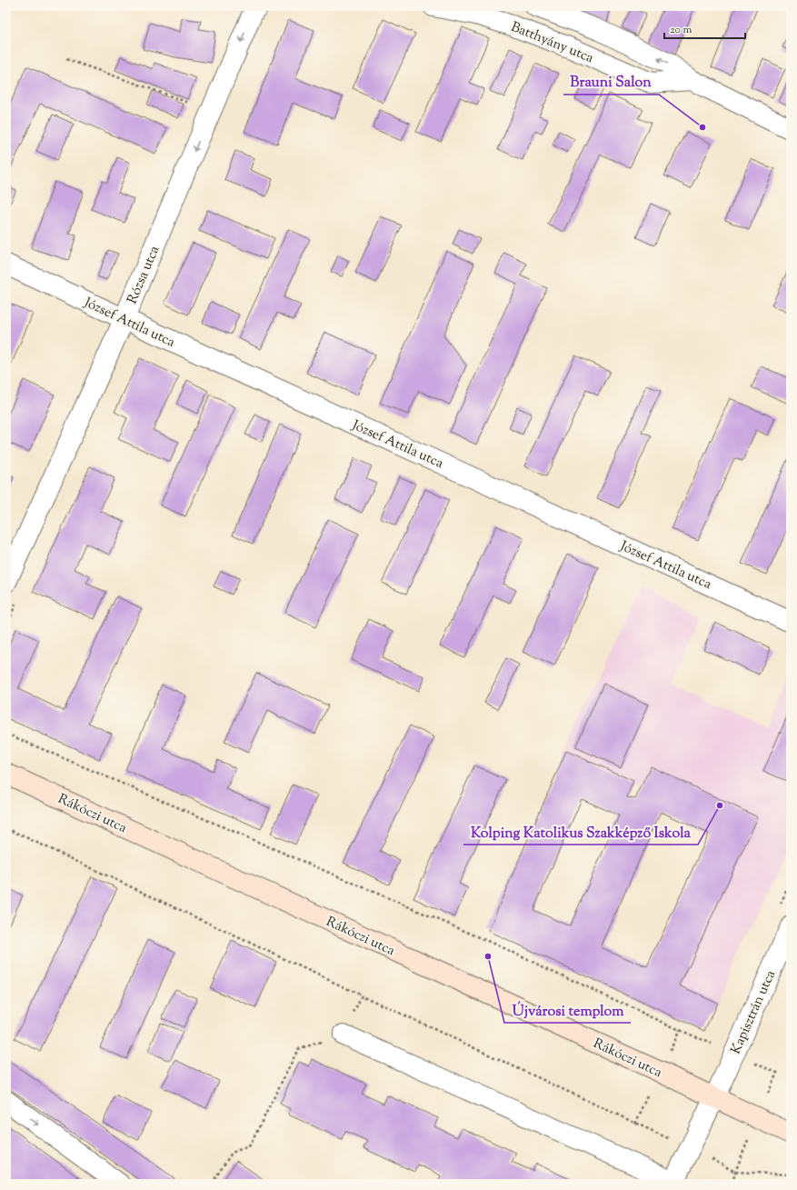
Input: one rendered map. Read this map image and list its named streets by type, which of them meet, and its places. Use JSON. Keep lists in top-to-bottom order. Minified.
{"streets":{"street":["Batthyány utca","Rózsa utca","József Attila utca","Rákóczi utca","Kapisztrán utca"]},"crossings":[["Rózsa utca","József Attila utca"],["Rákóczi utca","Kapisztrán utca"]],"one_way":["Rózsa utca"],"places":["Brauni Salon","Kolping Katolikus Szakképző Iskola","Újvárosi templom"],"scale_bar":"20 m"}
